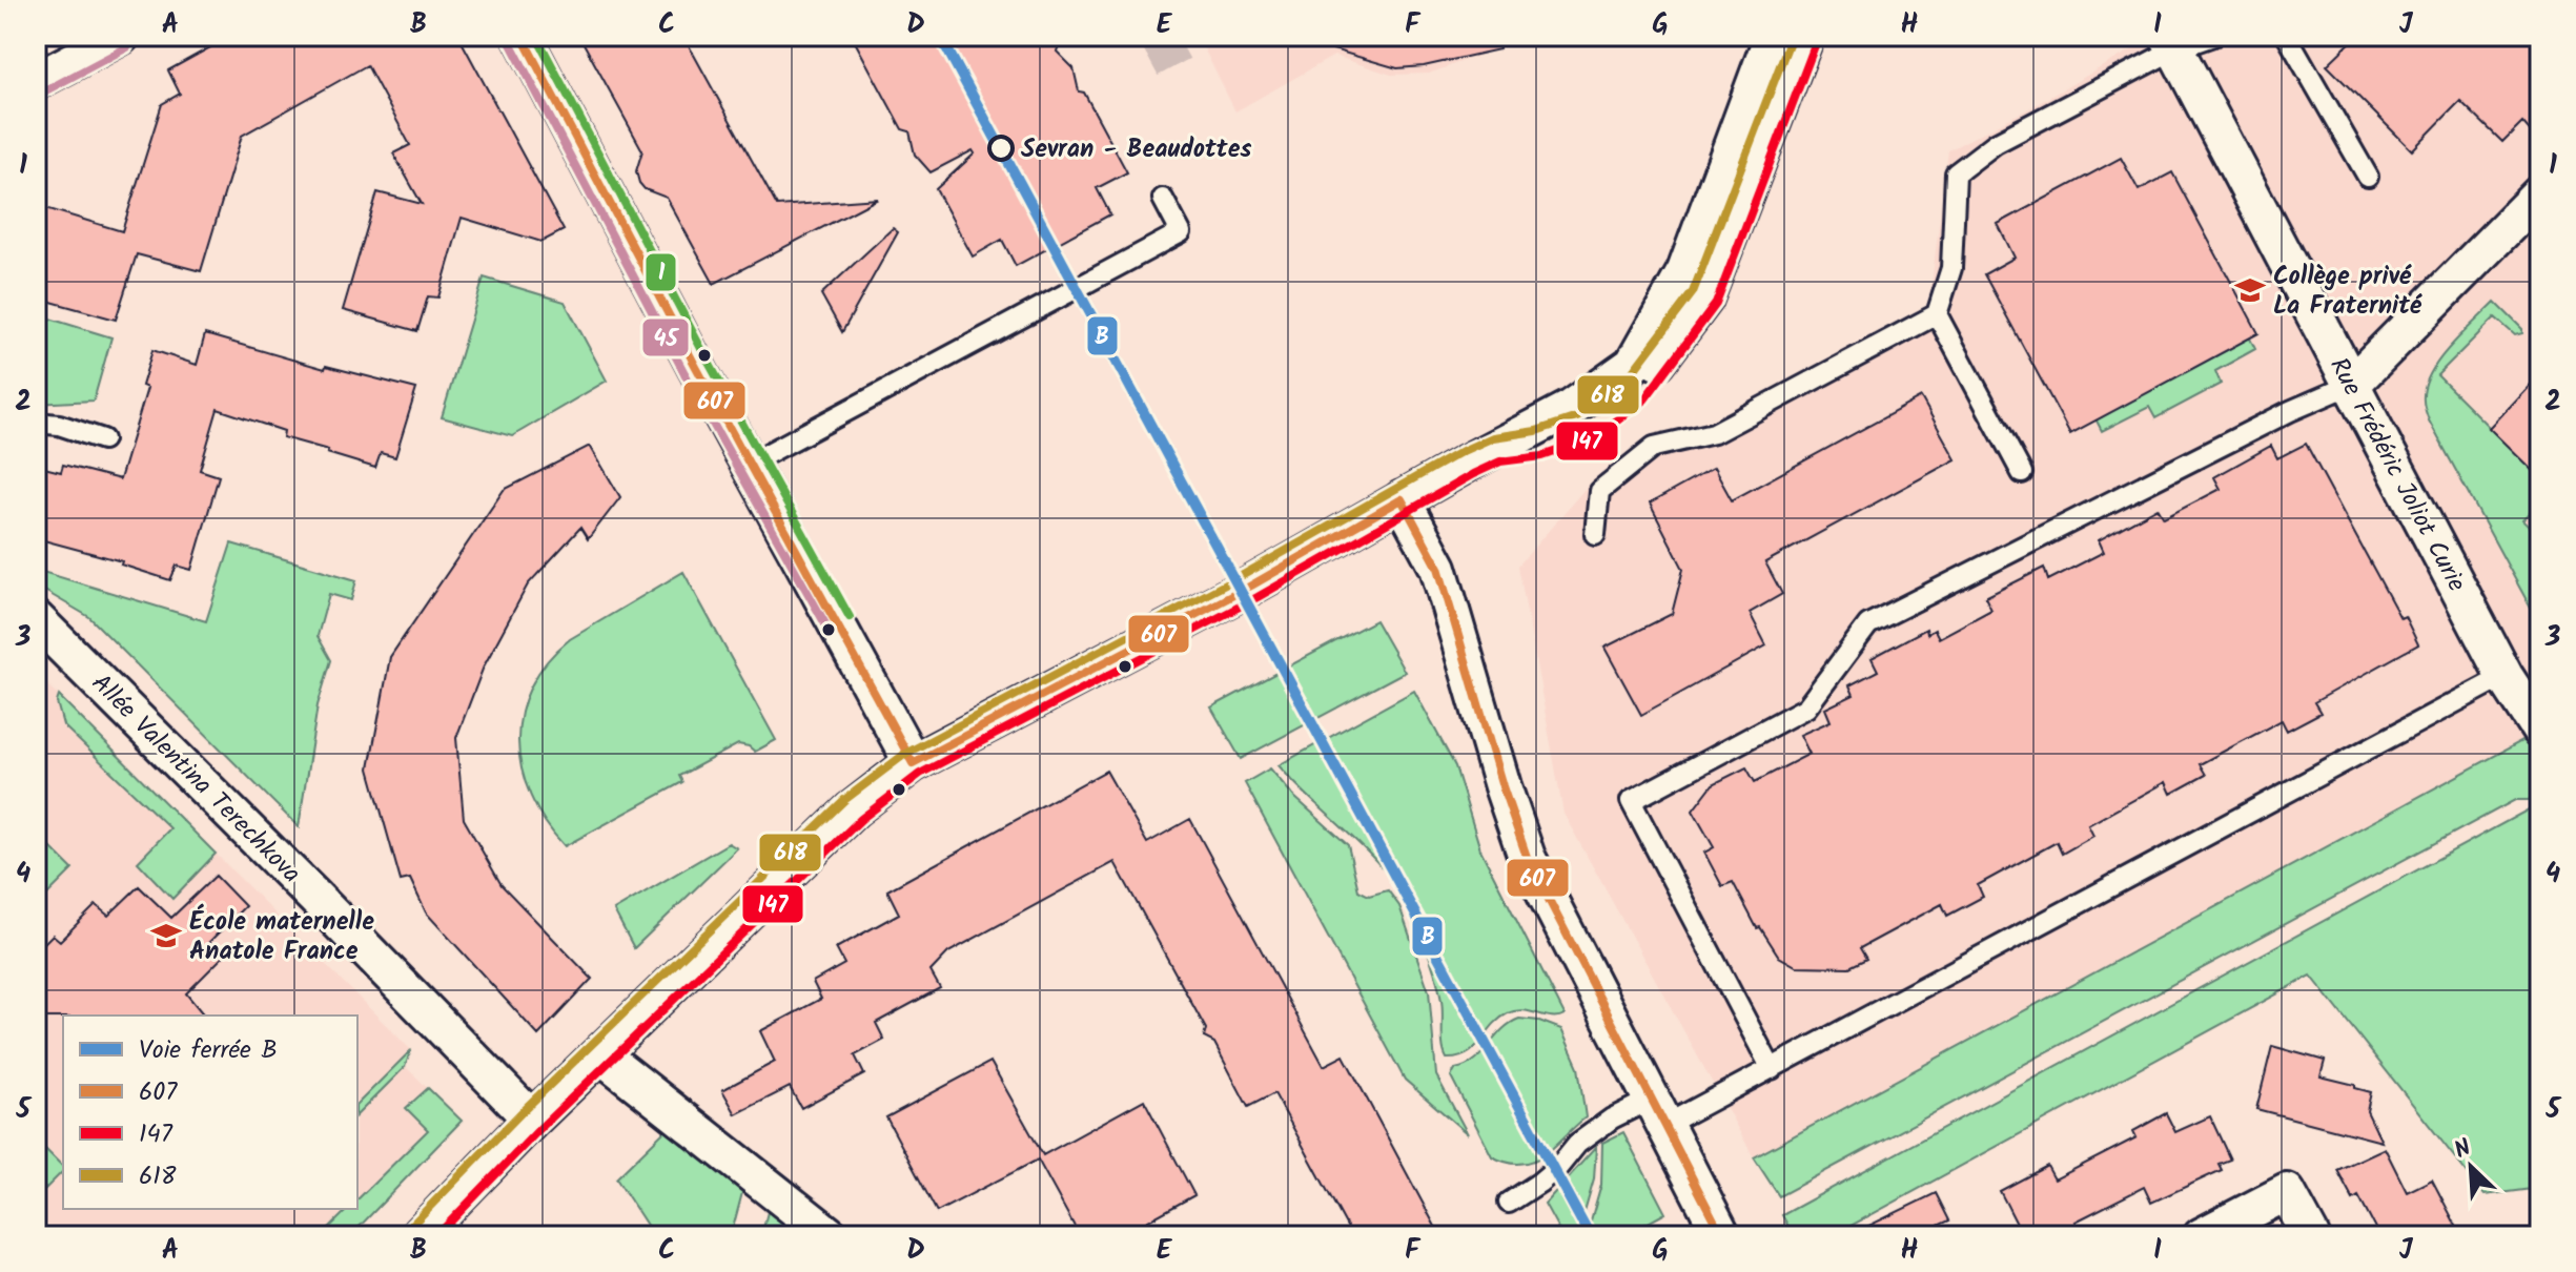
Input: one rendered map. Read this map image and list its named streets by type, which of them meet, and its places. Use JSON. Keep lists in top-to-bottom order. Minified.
{"streets":{"street":["Rue Frédéric Joliot Curie","Allée Valentina Terechkova"]},"places":{"other":["Sevran - Beaudottes"],"school or university":["Collège privé La Fraternité","École maternelle Anatole France"]},"lines":["rail line B","transit line 607","transit line 618","transit line 1","transit line 147","transit line 45"],"legend":["Voie ferrée B","607","147","618"],"north":"top left","grid":{"columns":["A","B","C","D","E","F","G","H","I","J"],"rows":["1","2","3","4","5"]}}
